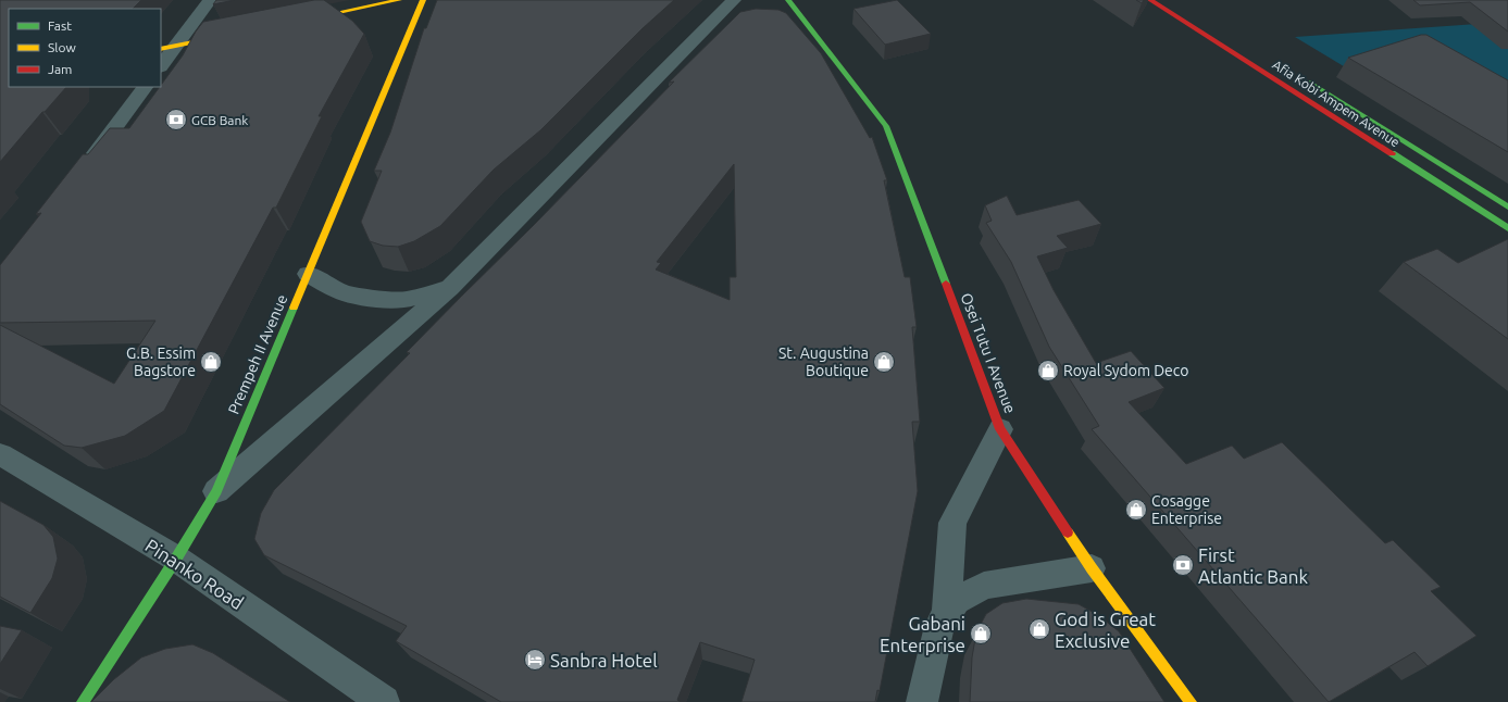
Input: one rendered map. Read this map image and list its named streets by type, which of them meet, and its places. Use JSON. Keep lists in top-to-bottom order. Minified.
{"streets":{"street":["Afia Kobi Ampem Avenue","Osei Tutu I Avenue","Prempeh II Avenue","Pinanko Road"]},"crossings":[["Prempeh II Avenue","Pinanko Road"]],"places":{"bank":["GCB Bank","First Atlantic Bank"],"shop":["G.B. Essim Bagstore","St. Augustina Boutique","Royal Sydom Deco","Cosagge Enterprise","God is Great Exclusive","Gabani Enterprise"],"hotel":["Sanbra Hotel"]},"legend":["Fast","Slow","Jam"]}
